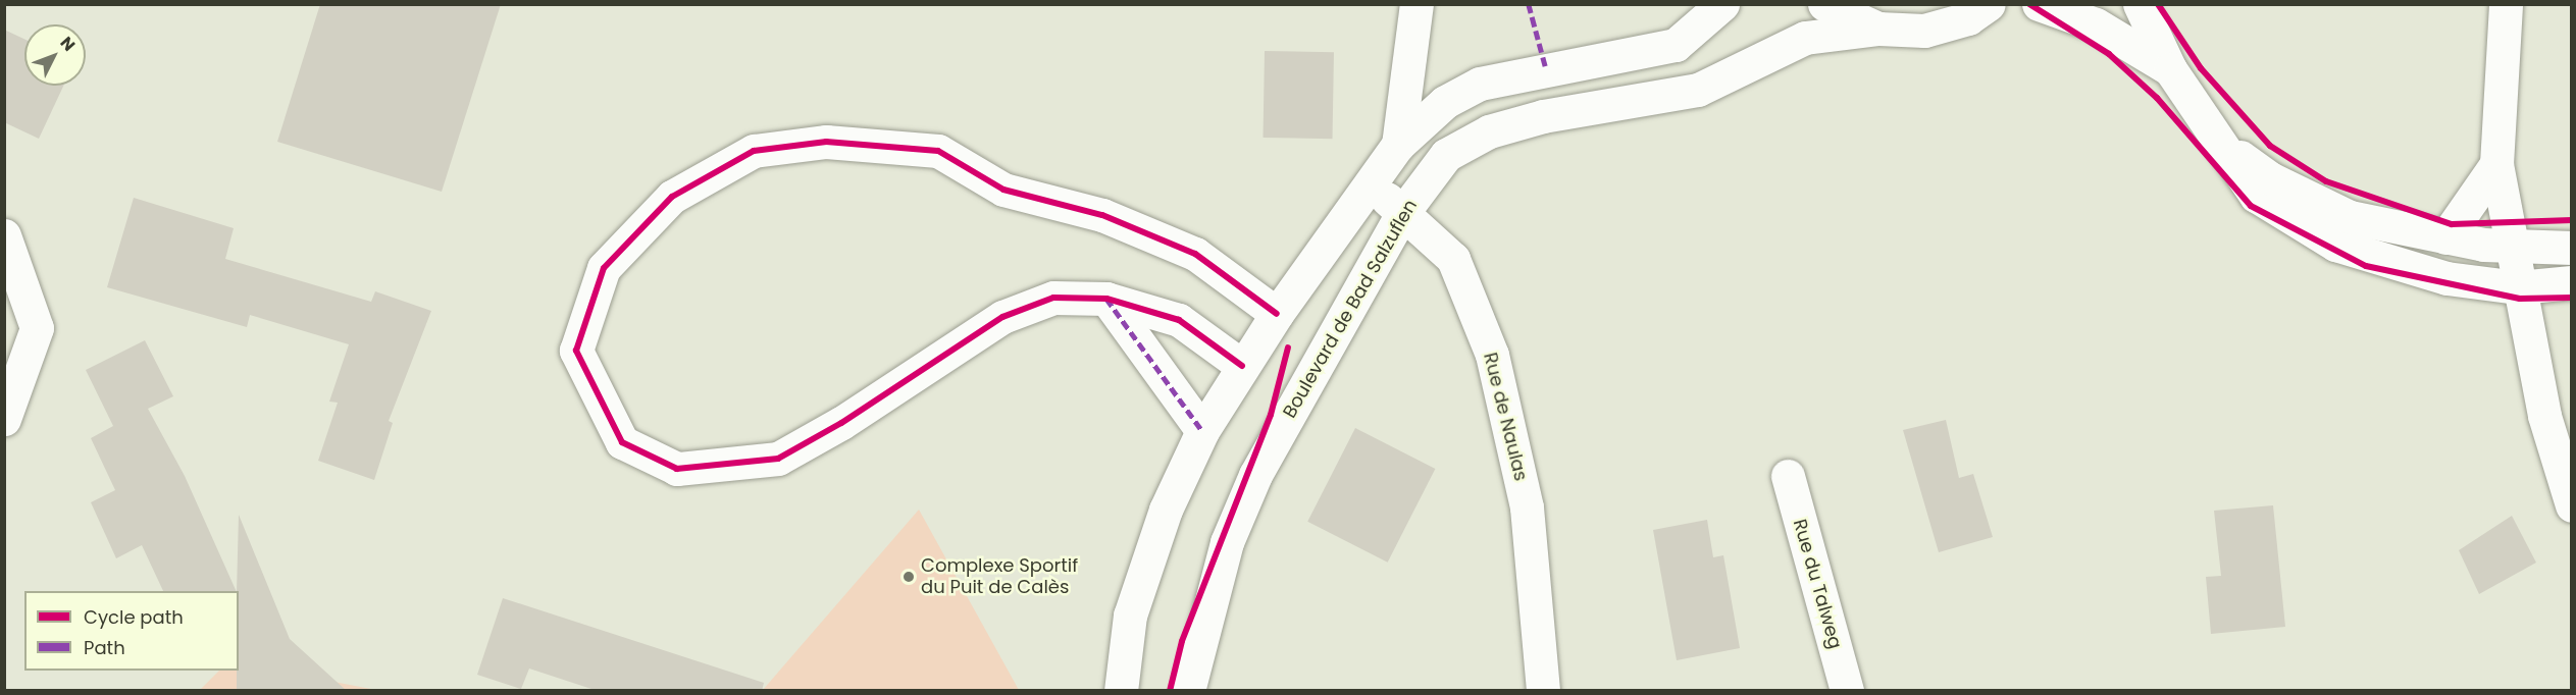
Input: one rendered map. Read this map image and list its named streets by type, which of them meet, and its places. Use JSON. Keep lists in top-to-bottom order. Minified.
{"streets":{"street":["Boulevard de Bad Salzuflen","Rue de Naulas","Rue du Talweg"]},"crossings":[["Boulevard de Bad Salzuflen","Rue de Naulas"]],"places":["Complexe Sportif du Puit de Calès"],"legend":["Cycle path","Path"],"north":"top right"}
